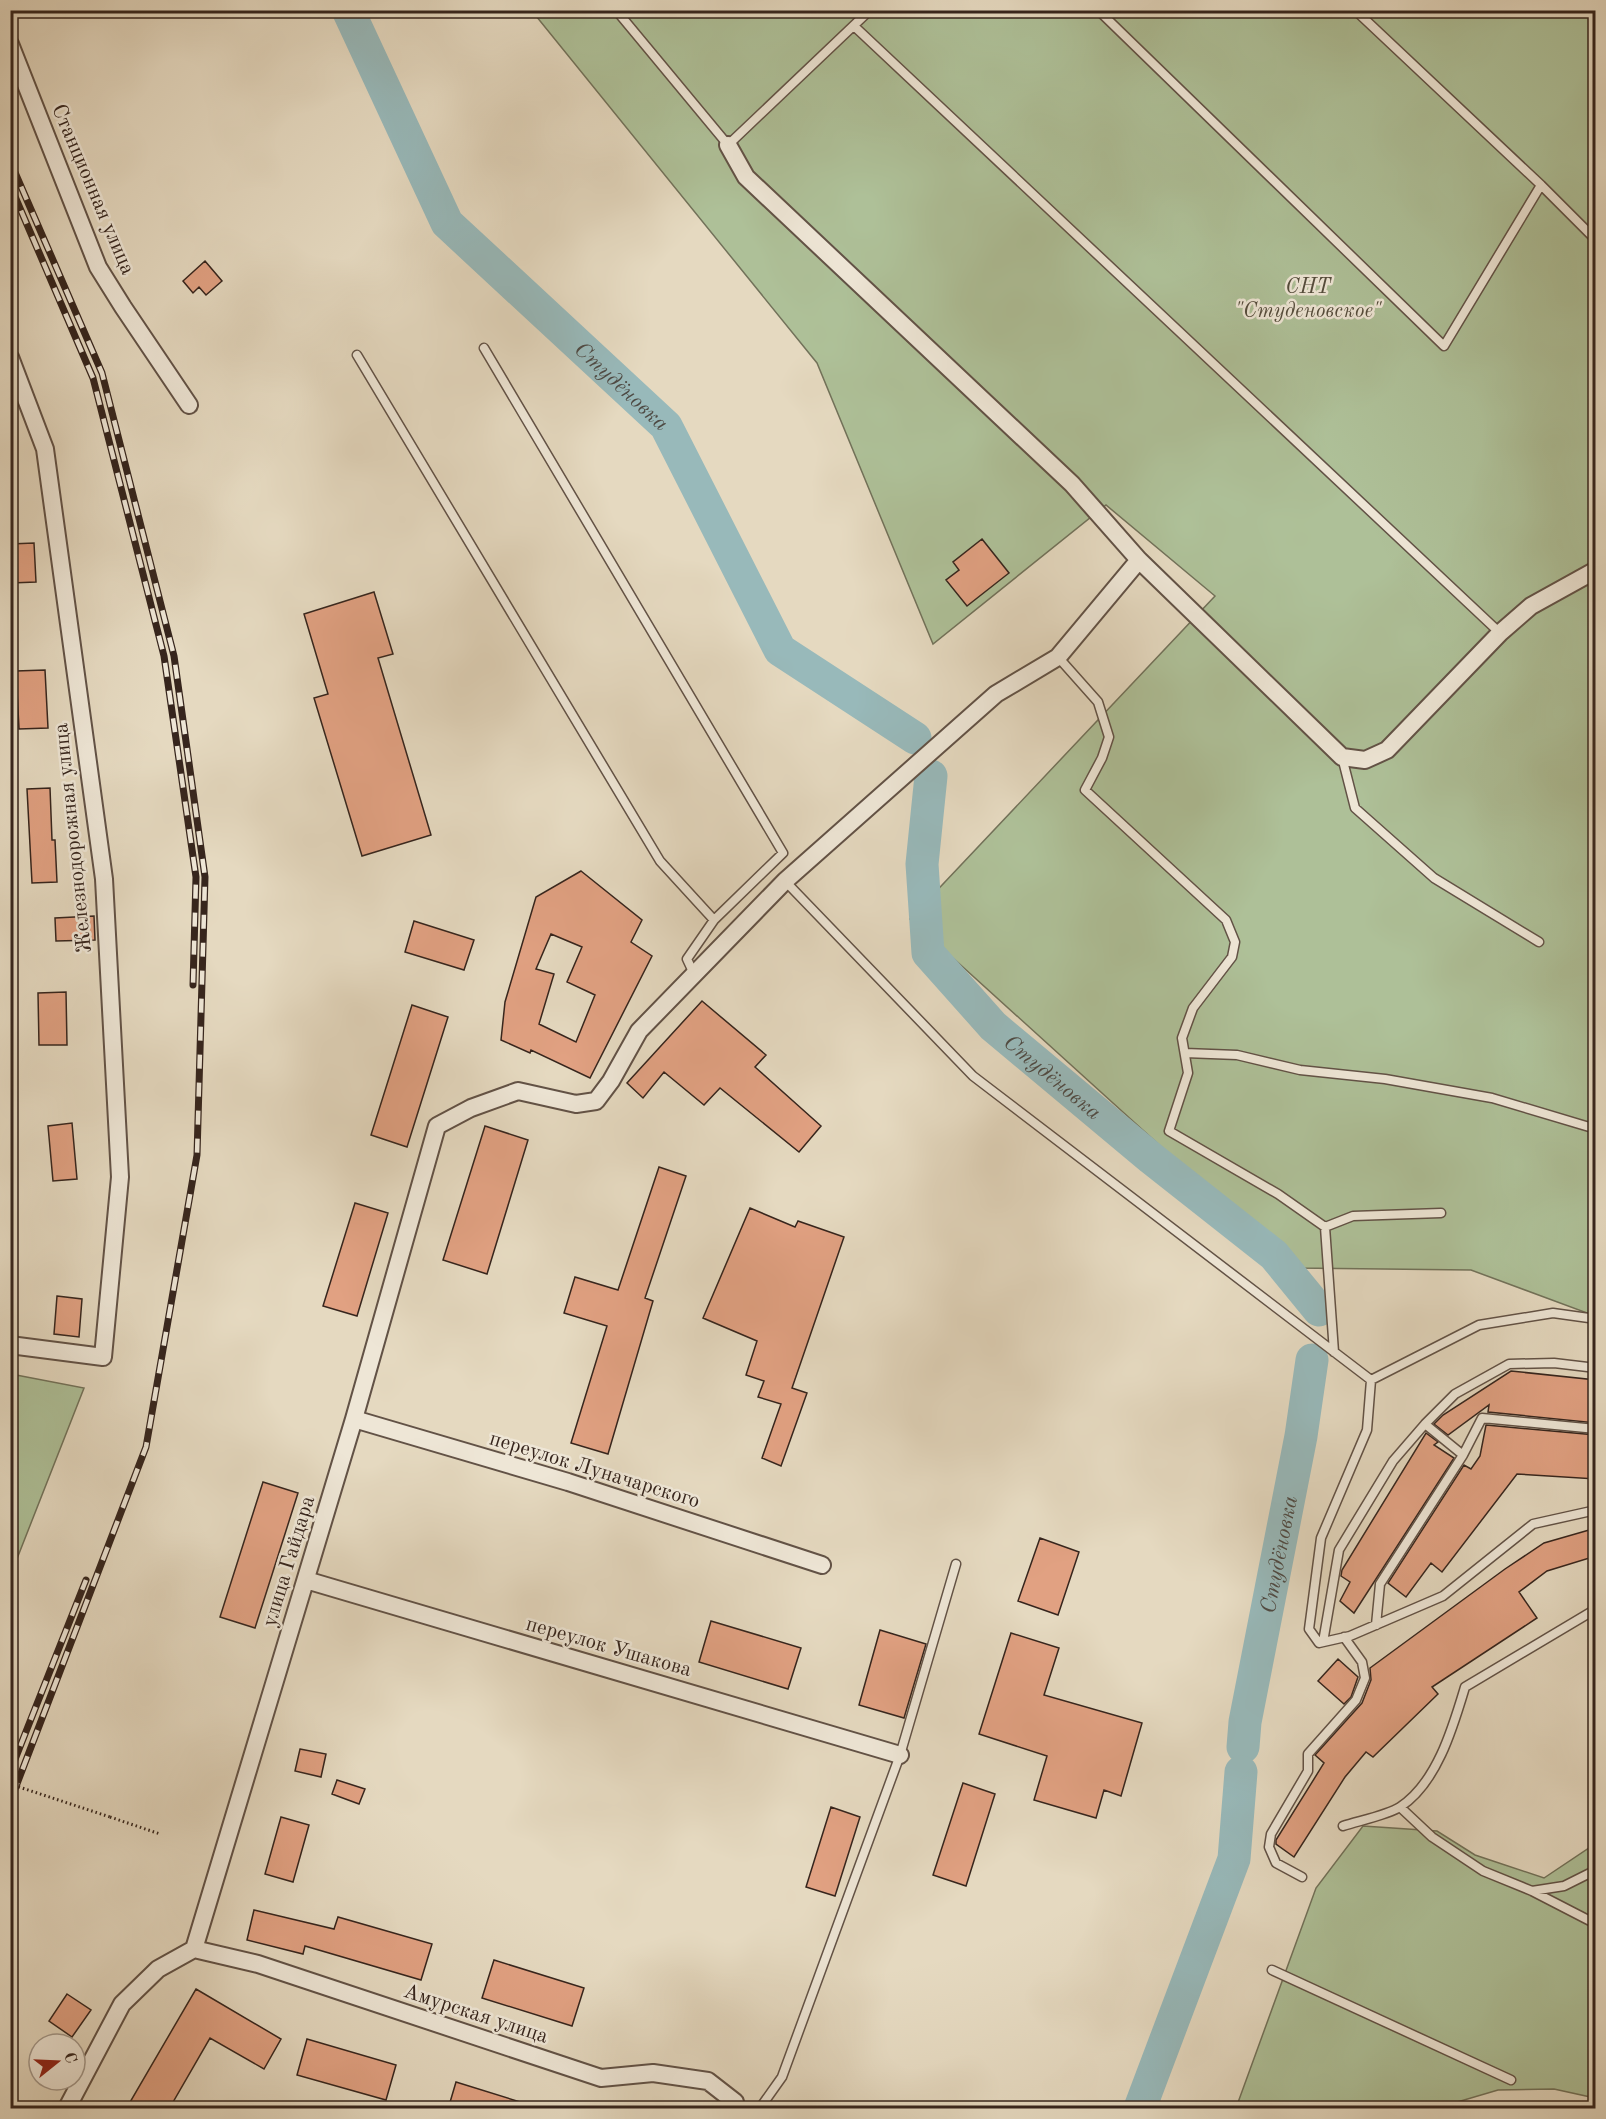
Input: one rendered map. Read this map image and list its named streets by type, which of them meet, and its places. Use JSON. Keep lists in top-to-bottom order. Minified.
{"streets":{"street":["Станционная улица","Железнодорожная улица","переулок Луначарского","улица Гайдара","переулок Ушакова","Амурская улица"]},"crossings":[["переулок Луначарского","улица Гайдара"],["улица Гайдара","переулок Ушакова"],["улица Гайдара","Амурская улица"]],"water":["Студёновка"],"parks":["СНТ \"Студеновское\""],"north":"right"}
